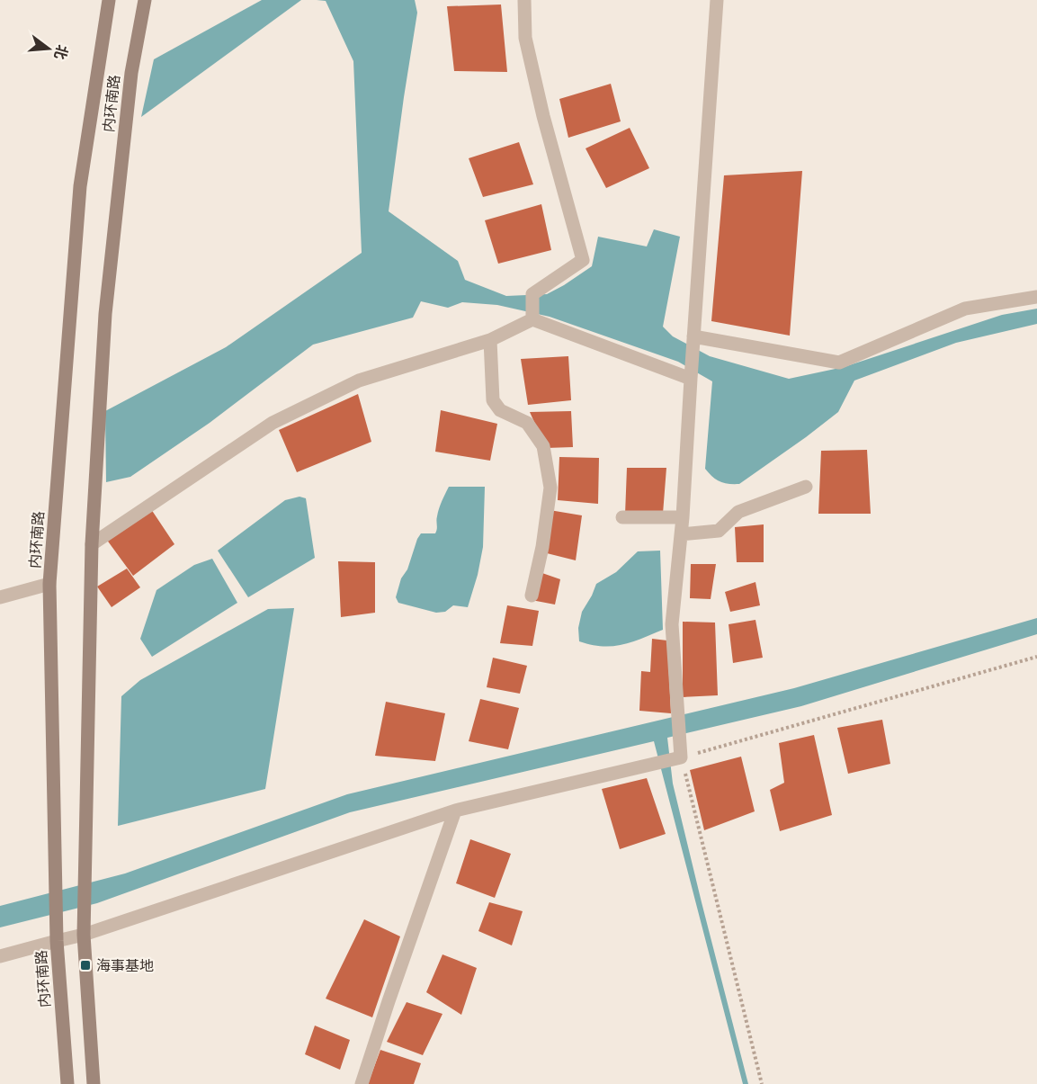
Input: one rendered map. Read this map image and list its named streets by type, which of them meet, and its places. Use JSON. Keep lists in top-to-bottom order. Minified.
{"streets":{"main road":["内环南路"]},"places":{"transit":["海事基地"]},"north":"right"}
